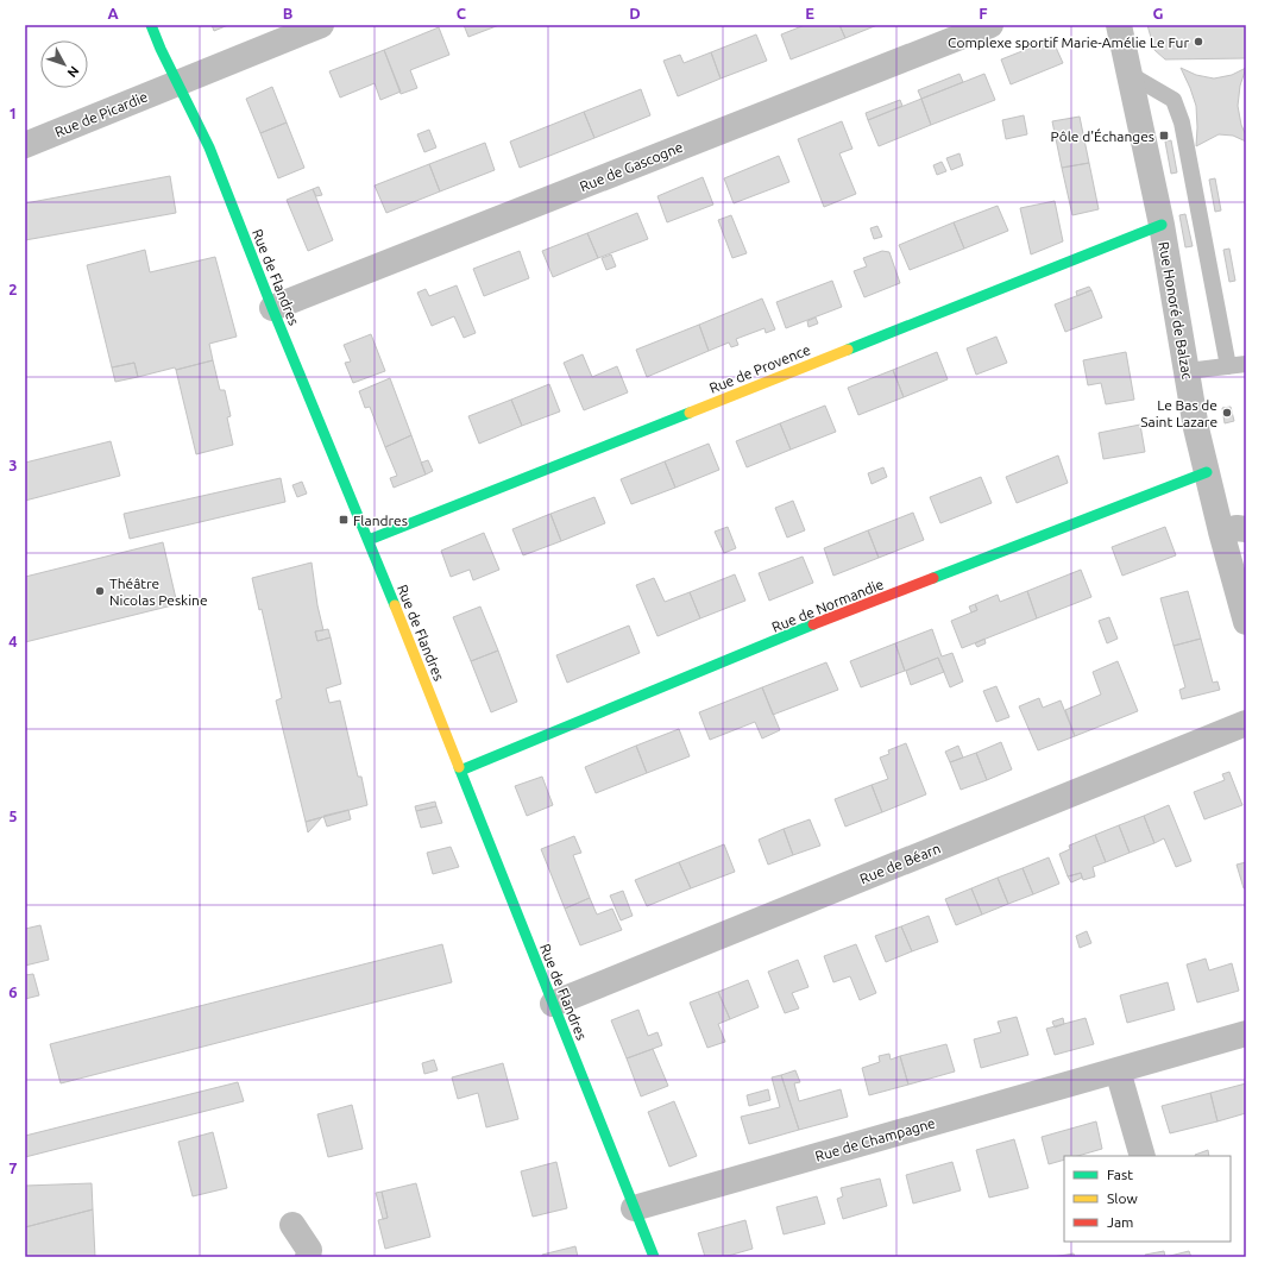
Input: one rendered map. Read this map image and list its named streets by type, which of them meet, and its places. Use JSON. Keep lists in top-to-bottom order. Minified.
{"streets":{"street":["Rue de Picardie","Rue de Gascogne","Rue de Flandres","Rue Honoré de Balzac","Rue de Provence","Rue de Normandie","Rue de Béarn","Rue de Champagne"]},"crossings":[["Rue de Picardie","Rue de Flandres"],["Rue de Gascogne","Rue de Flandres"],["Rue de Flandres","Rue de Provence"],["Rue de Flandres","Rue de Normandie"],["Rue de Flandres","Rue de Béarn"],["Rue de Flandres","Rue de Champagne"],["Rue Honoré de Balzac","Rue de Provence"],["Rue Honoré de Balzac","Rue de Normandie"]],"places":{"other":["Complexe sportif Marie-Amélie Le Fur","Le Bas de Saint Lazare","Théâtre Nicolas Peskine"],"transit":["Pôle d'Échanges","Flandres"]},"legend":["Fast","Slow","Jam"],"north":"bottom right","grid":{"columns":["A","B","C","D","E","F","G"],"rows":["1","2","3","4","5","6","7"]}}
